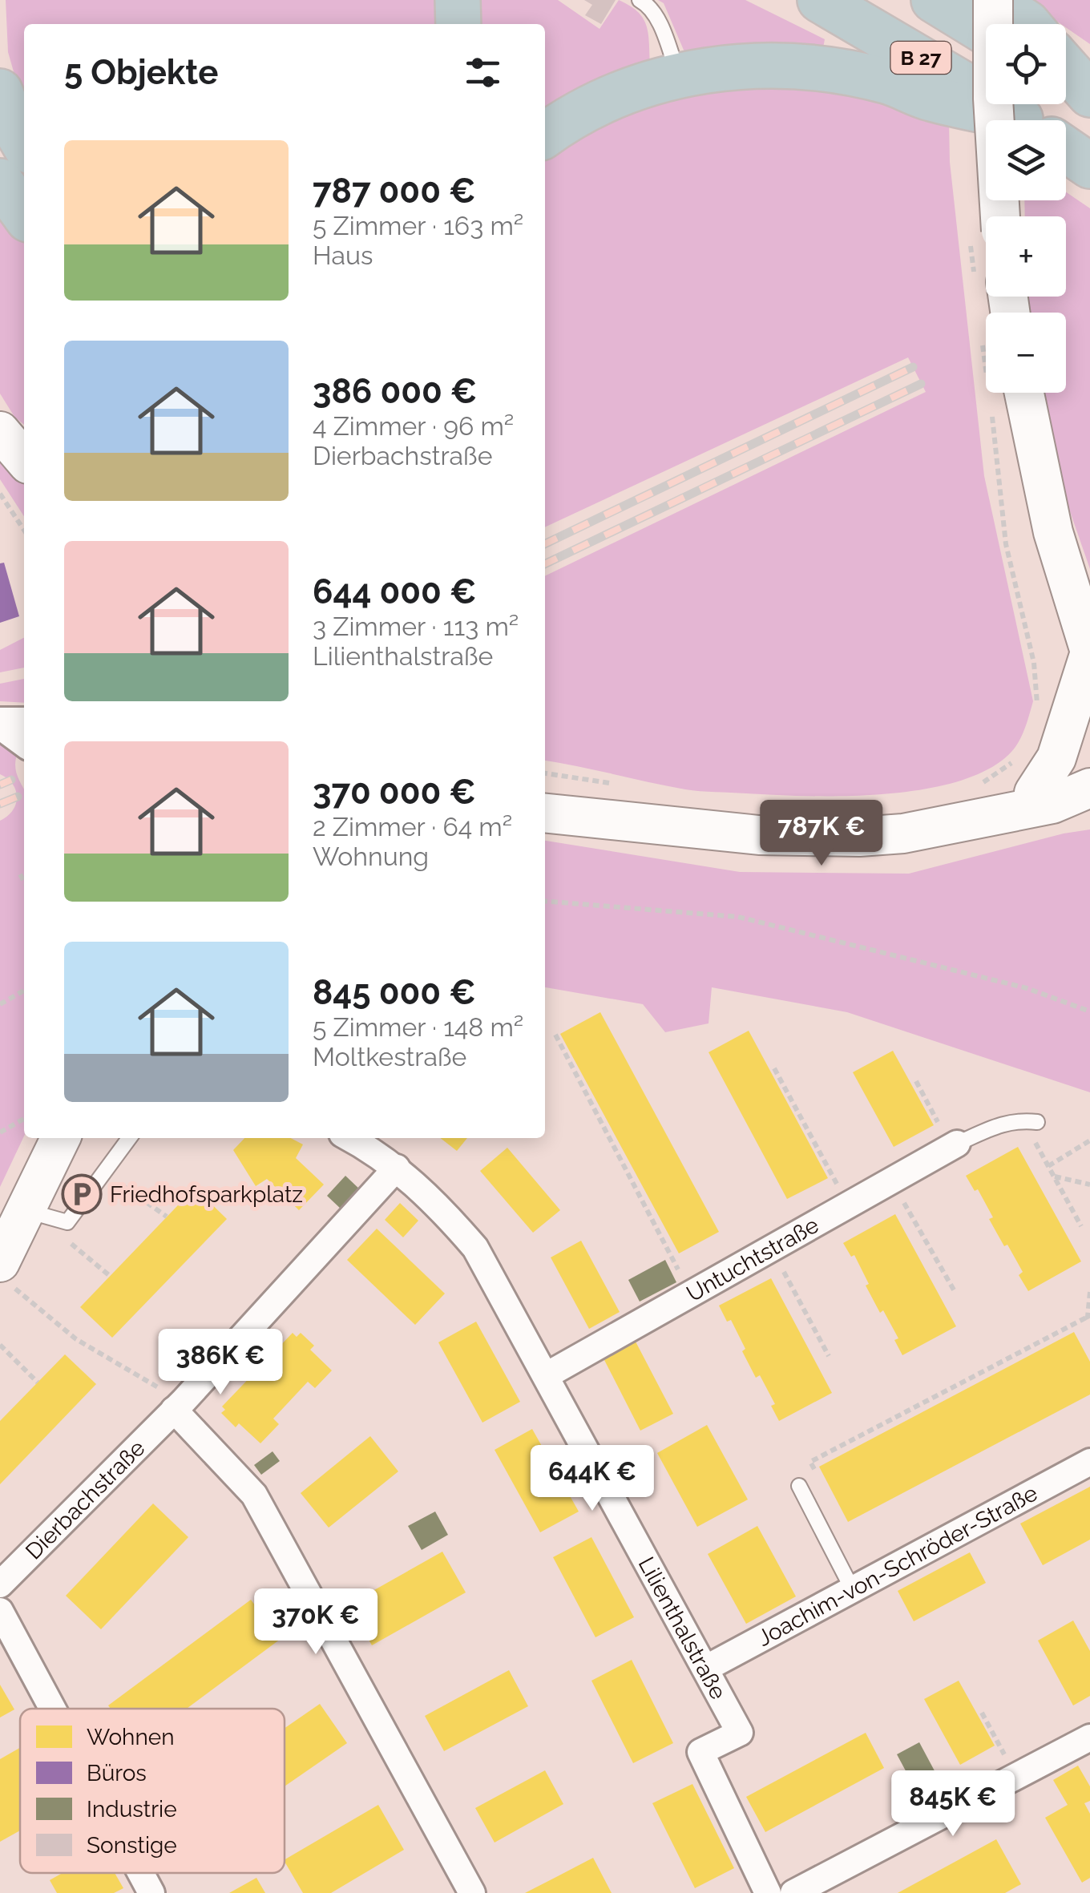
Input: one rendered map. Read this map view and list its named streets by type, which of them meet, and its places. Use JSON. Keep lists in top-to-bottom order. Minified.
{"streets":{"highway":["B 27"],"street":["Untuchtstraße","Dierbachstraße","Joachim-von-Schröder-Straße","Lilienthalstraße"]},"crossings":[["Untuchtstraße","Lilienthalstraße"],["Dierbachstraße","Lilienthalstraße"],["Joachim-von-Schröder-Straße","Lilienthalstraße"]],"places":{"parking":["Friedhofsparkplatz"]},"legend":["Wohnen","Büros","Industrie","Sonstige"],"page":{"map_buttons":["+","−"],"heading":"5 Objekte","list":[{"name":"787 000 €","note":"5 Zimmer · 163 m² · Haus"},{"name":"386 000 €","note":"4 Zimmer · 96 m² · Dierbachstraße"},{"name":"644 000 €","note":"3 Zimmer · 113 m² · Lilienthalstraße"},{"name":"370 000 €","note":"2 Zimmer · 64 m² · Wohnung"},{"name":"845 000 €","note":"5 Zimmer · 148 m² · Moltkestraße"}],"price":["787K €","386K €","644K €","370K €","845K €"]}}
